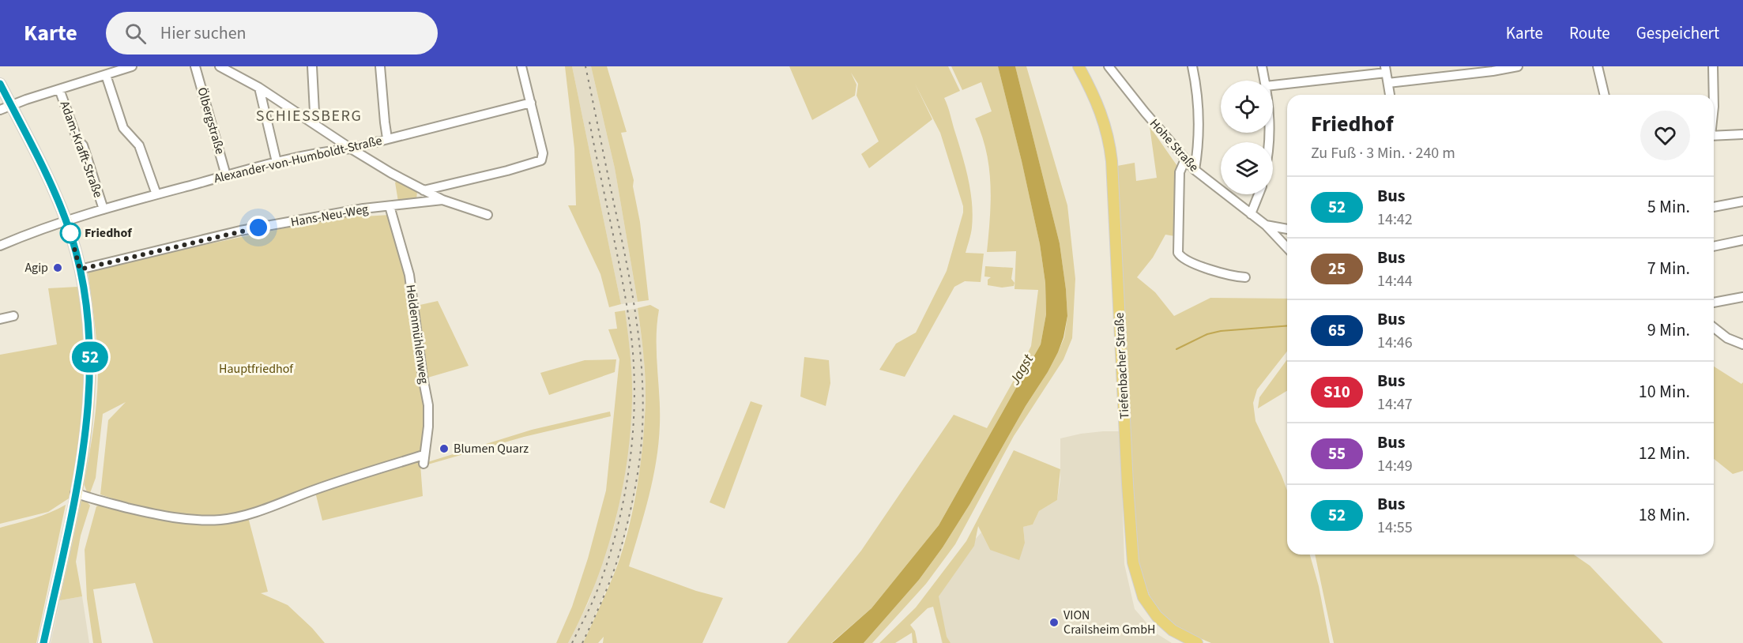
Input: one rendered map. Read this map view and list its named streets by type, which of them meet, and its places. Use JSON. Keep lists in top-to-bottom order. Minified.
{"streets":{"main road":["Tiefenbacher Straße"],"street":["Ölbergstraße","Hohe Straße","Adam-Krafft-Straße","Alexander-von-Humboldt-Straße","Hans-Neu-Weg","Heldenmühlenweg"]},"crossings":[["Ölbergstraße","Alexander-von-Humboldt-Straße"],["Adam-Krafft-Straße","Alexander-von-Humboldt-Straße"],["Hans-Neu-Weg","Heldenmühlenweg"]],"districts":["SCHIESSBERG"],"water":["Jagst"],"parks":["Hauptfriedhof"],"places":["Friedhof","Agip","Blumen Quarz","VION Crailsheim GmbH"],"lines":["bus line 52"],"page":{"header":"Karte","search":"Hier suchen","nav":["Karte","Route","Gespeichert"],"on_map":"52","heading":["Friedhof","Zu Fuß · 3 Min. · 240 m"],"list":[{"mark":"52","name":"Bus","note":"14:42","value":"5 Min."},{"mark":"25","name":"Bus","note":"14:44","value":"7 Min."},{"mark":"65","name":"Bus","note":"14:46","value":"9 Min."},{"mark":"S10","name":"Bus","note":"14:47","value":"10 Min."},{"mark":"55","name":"Bus","note":"14:49","value":"12 Min."},{"mark":"52","name":"Bus","note":"14:55","value":"18 Min."}]}}
